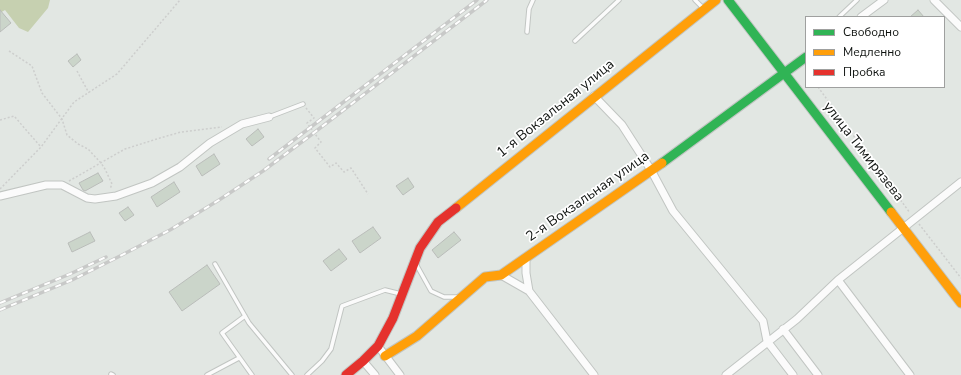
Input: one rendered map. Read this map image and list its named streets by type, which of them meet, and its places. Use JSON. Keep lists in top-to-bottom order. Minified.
{"streets":{"street":["1-я Вокзальная улица","улица Тимирязева","2-я Вокзальная улица"]},"crossings":[["улица Тимирязева","2-я Вокзальная улица"]],"legend":["Свободно","Медленно","Пробка"]}
